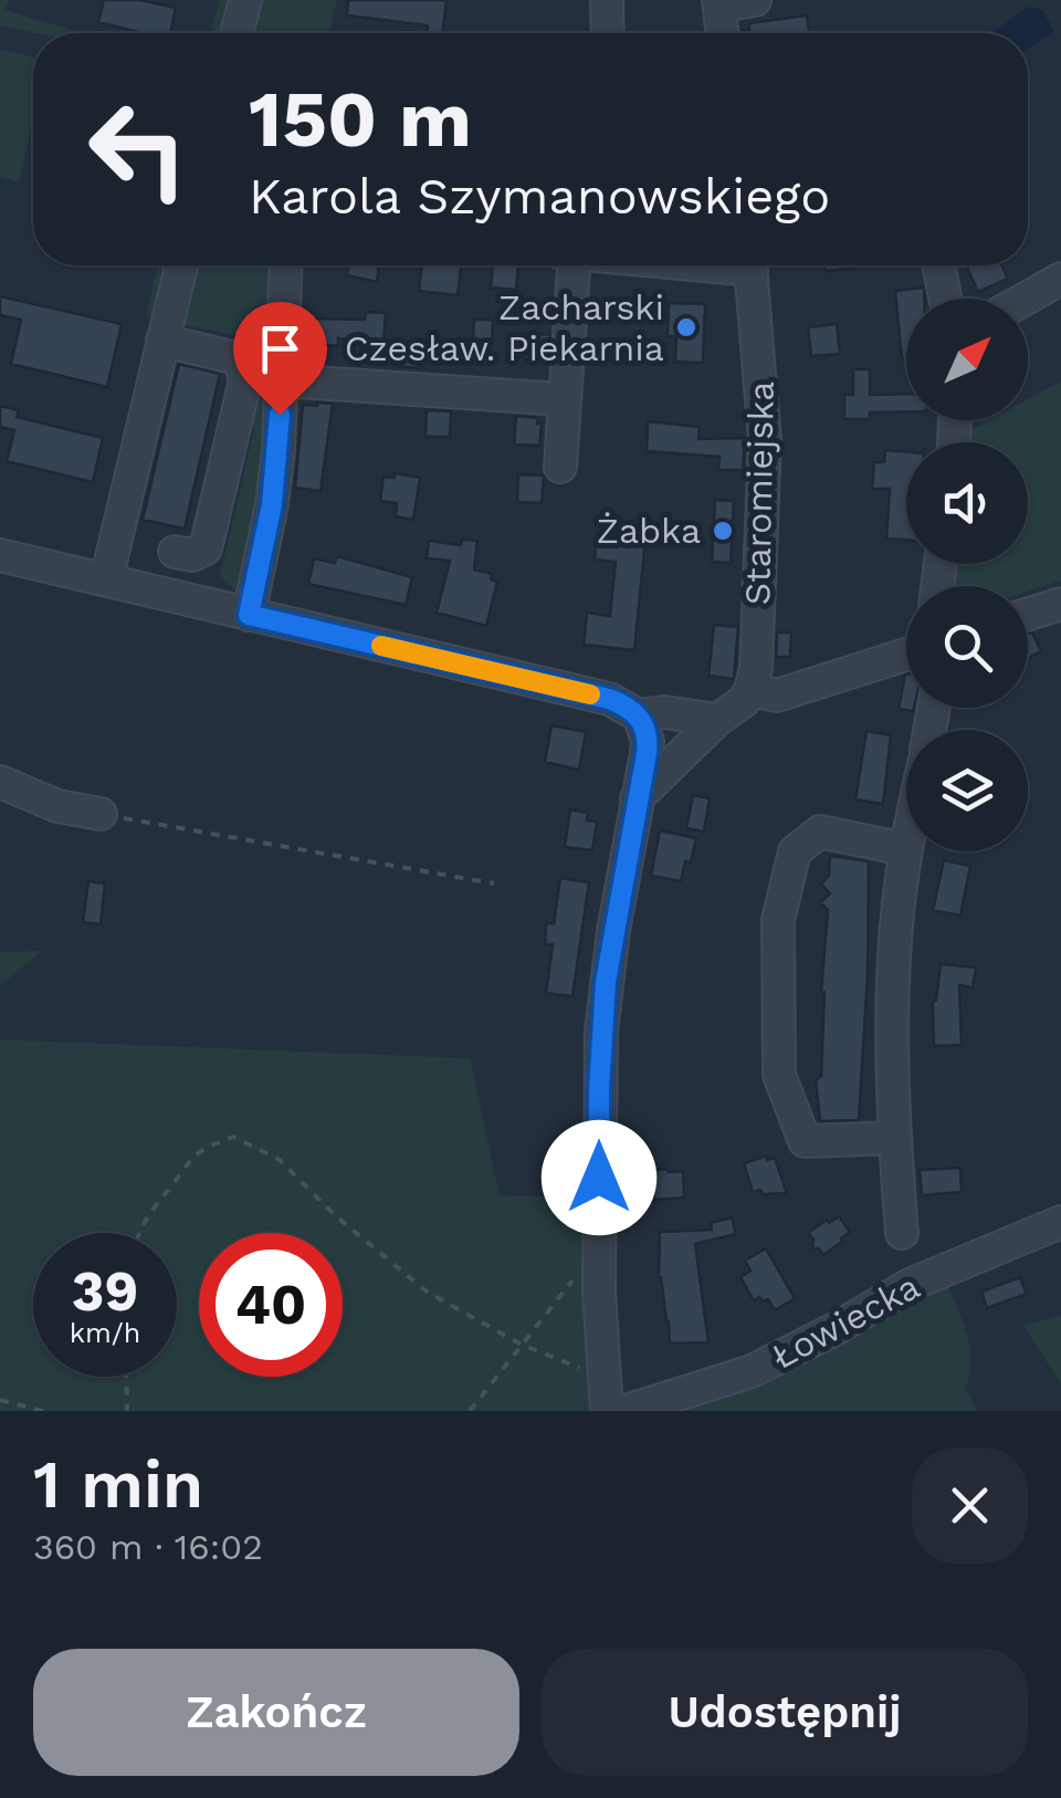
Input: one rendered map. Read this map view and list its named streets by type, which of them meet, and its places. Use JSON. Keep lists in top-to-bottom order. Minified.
{"streets":{"street":["Staromiejska","Łowiecka"]},"places":["Zacharski Czesław. Piekarnia","Żabka"],"north":"top right","page":{"turn":["150 m","Karola Szymanowskiego"],"speed":"39 km/h","limit":"40","heading":["1 min","360 m · 16:02"],"buttons":["Zakończ","Udostępnij"]}}
